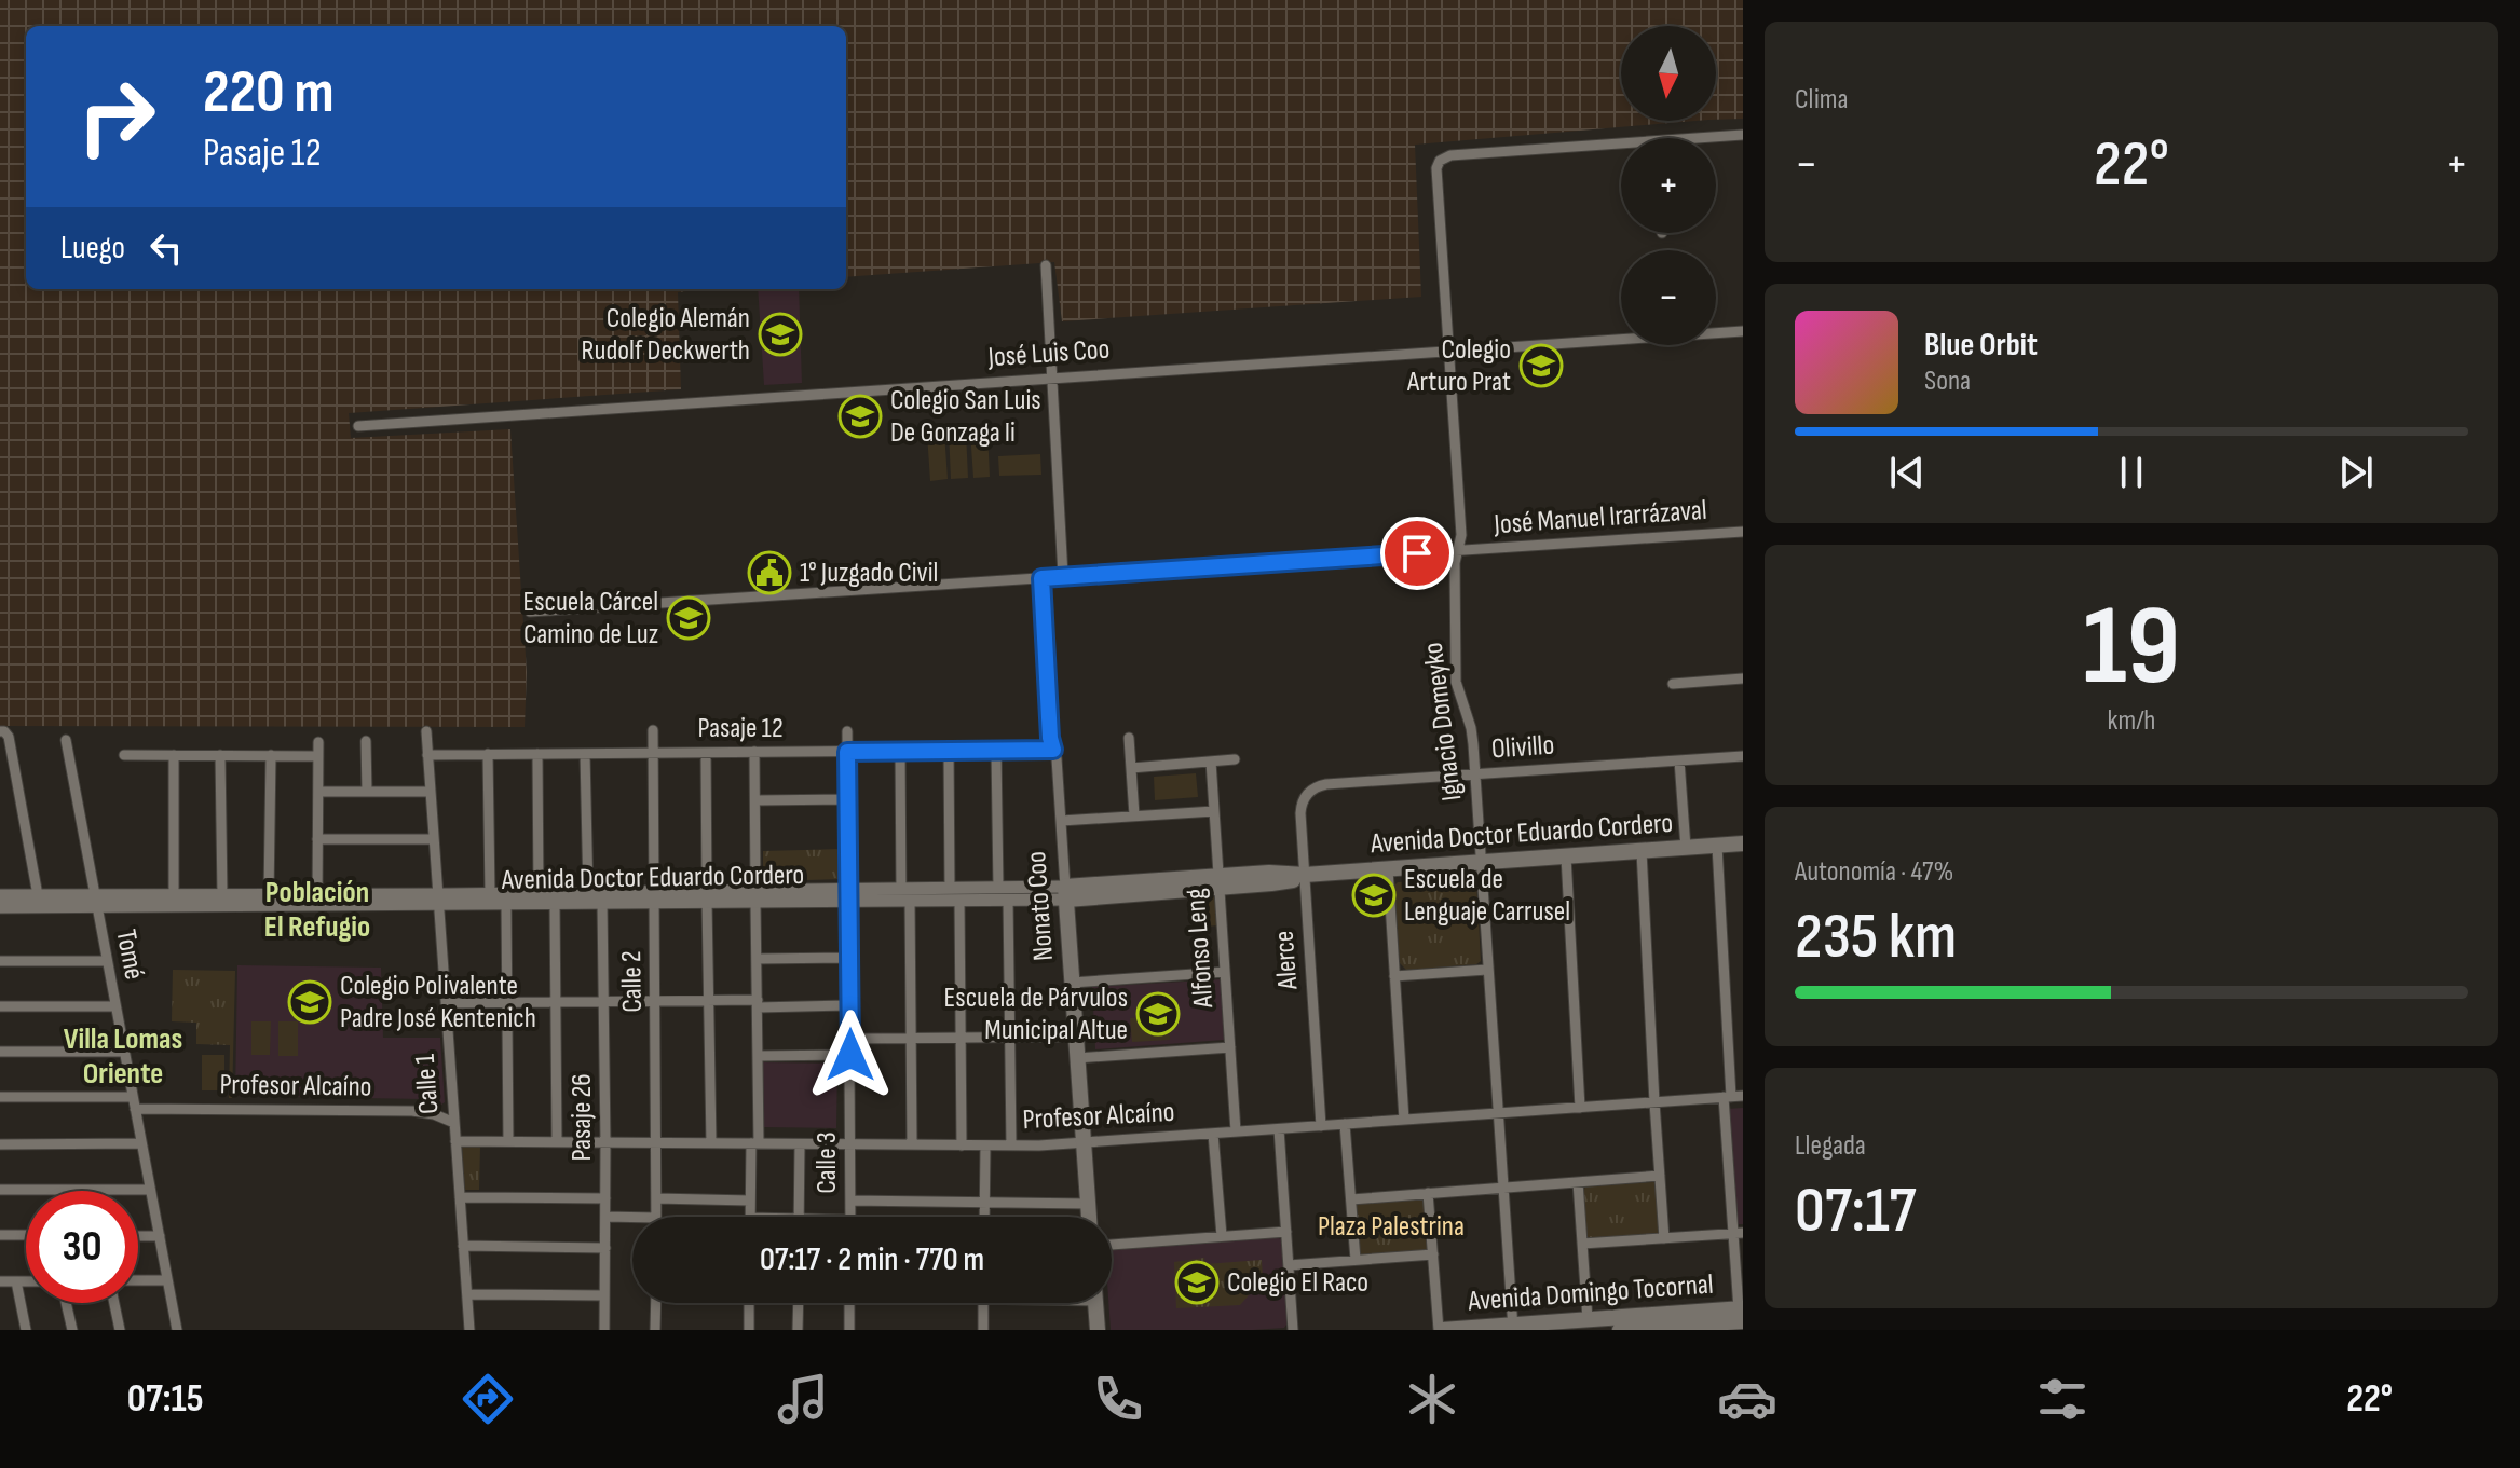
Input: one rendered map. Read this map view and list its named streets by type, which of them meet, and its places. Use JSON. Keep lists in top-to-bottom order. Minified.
{"streets":{"main road":["Avenida Doctor Eduardo Cordero","Nonato Coo","Avenida Domingo Tocornal"],"street":["José Luis Coo","José Manuel Irarrázaval","Ignacio Domeyko","Pasaje 12","Olivillo","Alfonso Leng","Tomé","Alerce","Calle 2","Calle 1","Profesor Alcaíno","Pasaje 26","Calle 3"]},"crossings":[["José Luis Coo","Ignacio Domeyko"],["José Manuel Irarrázaval","Ignacio Domeyko"],["José Manuel Irarrázaval","Nonato Coo"],["Ignacio Domeyko","Olivillo"],["Ignacio Domeyko","Avenida Doctor Eduardo Cordero"],["Ignacio Domeyko","Profesor Alcaíno"],["Ignacio Domeyko","Avenida Domingo Tocornal"],["Pasaje 12","Nonato Coo"],["Pasaje 12","Calle 2"],["Pasaje 12","Calle 1"],["Pasaje 12","Calle 3"],["Olivillo","Alerce"],["Avenida Doctor Eduardo Cordero","Nonato Coo"],["Avenida Doctor Eduardo Cordero","Alfonso Leng"],["Avenida Doctor Eduardo Cordero","Tomé"],["Avenida Doctor Eduardo Cordero","Alerce"],["Avenida Doctor Eduardo Cordero","Calle 2"],["Avenida Doctor Eduardo Cordero","Calle 1"],["Avenida Doctor Eduardo Cordero","Pasaje 26"],["Avenida Doctor Eduardo Cordero","Calle 3"],["Nonato Coo","Profesor Alcaíno"],["Alfonso Leng","Profesor Alcaíno"],["Tomé","Profesor Alcaíno"],["Alerce","Profesor Alcaíno"],["Calle 2","Profesor Alcaíno"],["Calle 1","Profesor Alcaíno"],["Profesor Alcaíno","Pasaje 26"],["Profesor Alcaíno","Calle 3"]],"districts":["Población El Refugio","Villa Lomas Oriente"],"parks":["Plaza Palestrina"],"places":{"school or university":["Colegio Alemán Rudolf Deckwerth","Colegio Arturo Prat","Colegio San Luis De Gonzaga Ii","Escuela Cárcel Camino de Luz","Escuela de Lenguaje Carrusel","Colegio Polivalente Padre José Kentenich","Escuela de Párvulos Municipal Altue","Colegio El Raco"],"public building":["1° Juzgado Civil"]},"north":"bottom","page":{"tile":["Clima",["19","km/h"],["Autonomía · 47%","235 km"],["Llegada","07:17"]],"map_buttons":["+","−"],"turn":["220 m","Pasaje 12"],"heat":["−","22°","+"],"then":"Luego","song":["Blue Orbit","Sona"],"limit":"30","trip":"07:17 · 2 min · 770 m","tabs":["07:15","22°"]}}
